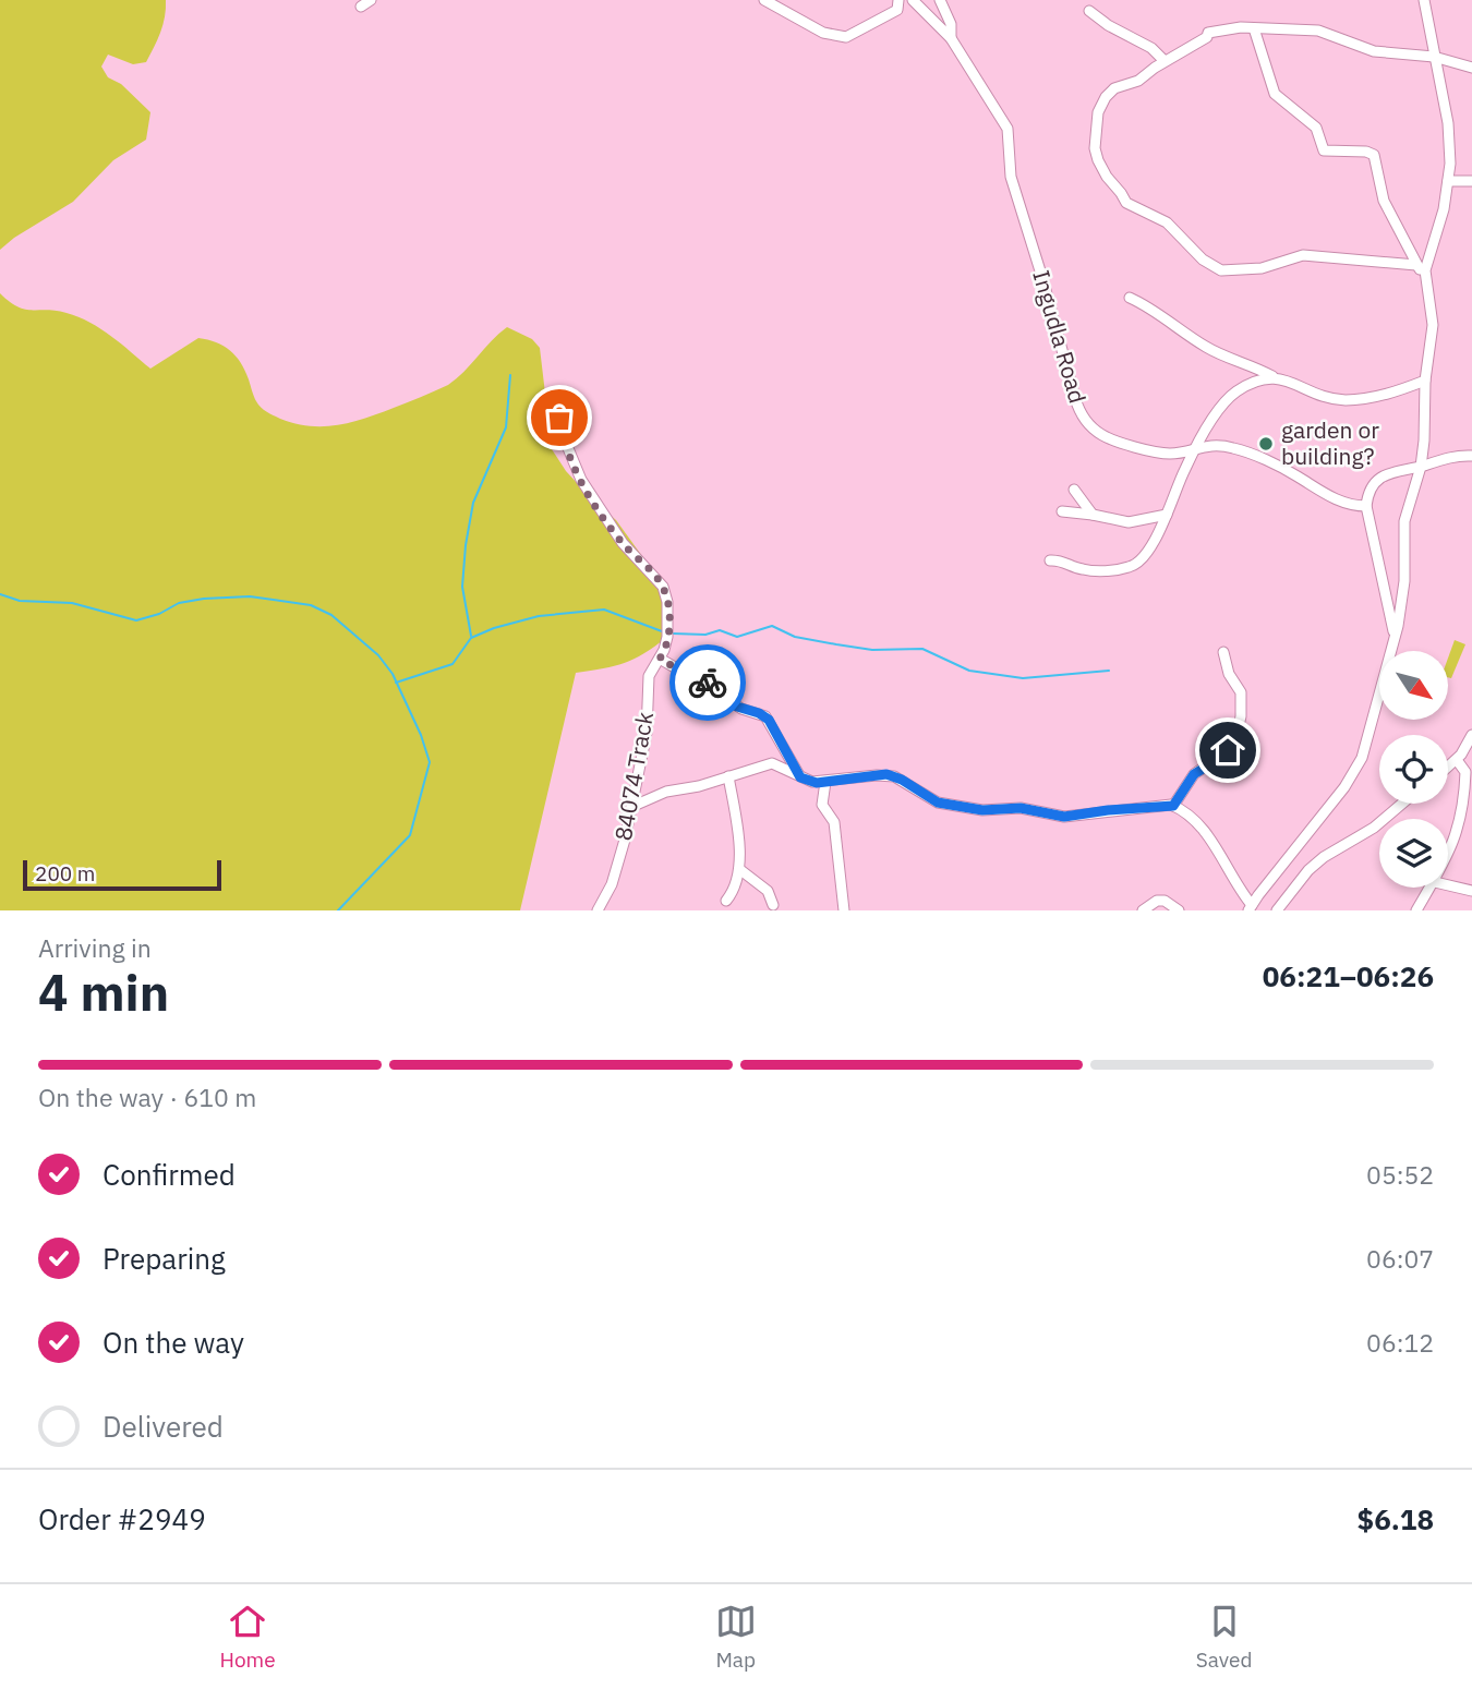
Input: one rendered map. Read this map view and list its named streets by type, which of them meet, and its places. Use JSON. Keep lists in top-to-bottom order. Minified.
{"streets":{"street":["Ingudla Road","84074 Track"]},"places":["garden or building?"],"scale_bar":"200 m","north":"bottom right","page":{"scale":"200 m","heading":["4 min","Arriving in","06:21–06:26"],"panel":["Order #2949","$6.18"],"bar":"On the way · 610 m","list":[["Confirmed","05:52"],["Preparing","06:07"],["On the way","06:12"],"Delivered"],"tabs":["Home","Map","Saved"]}}
